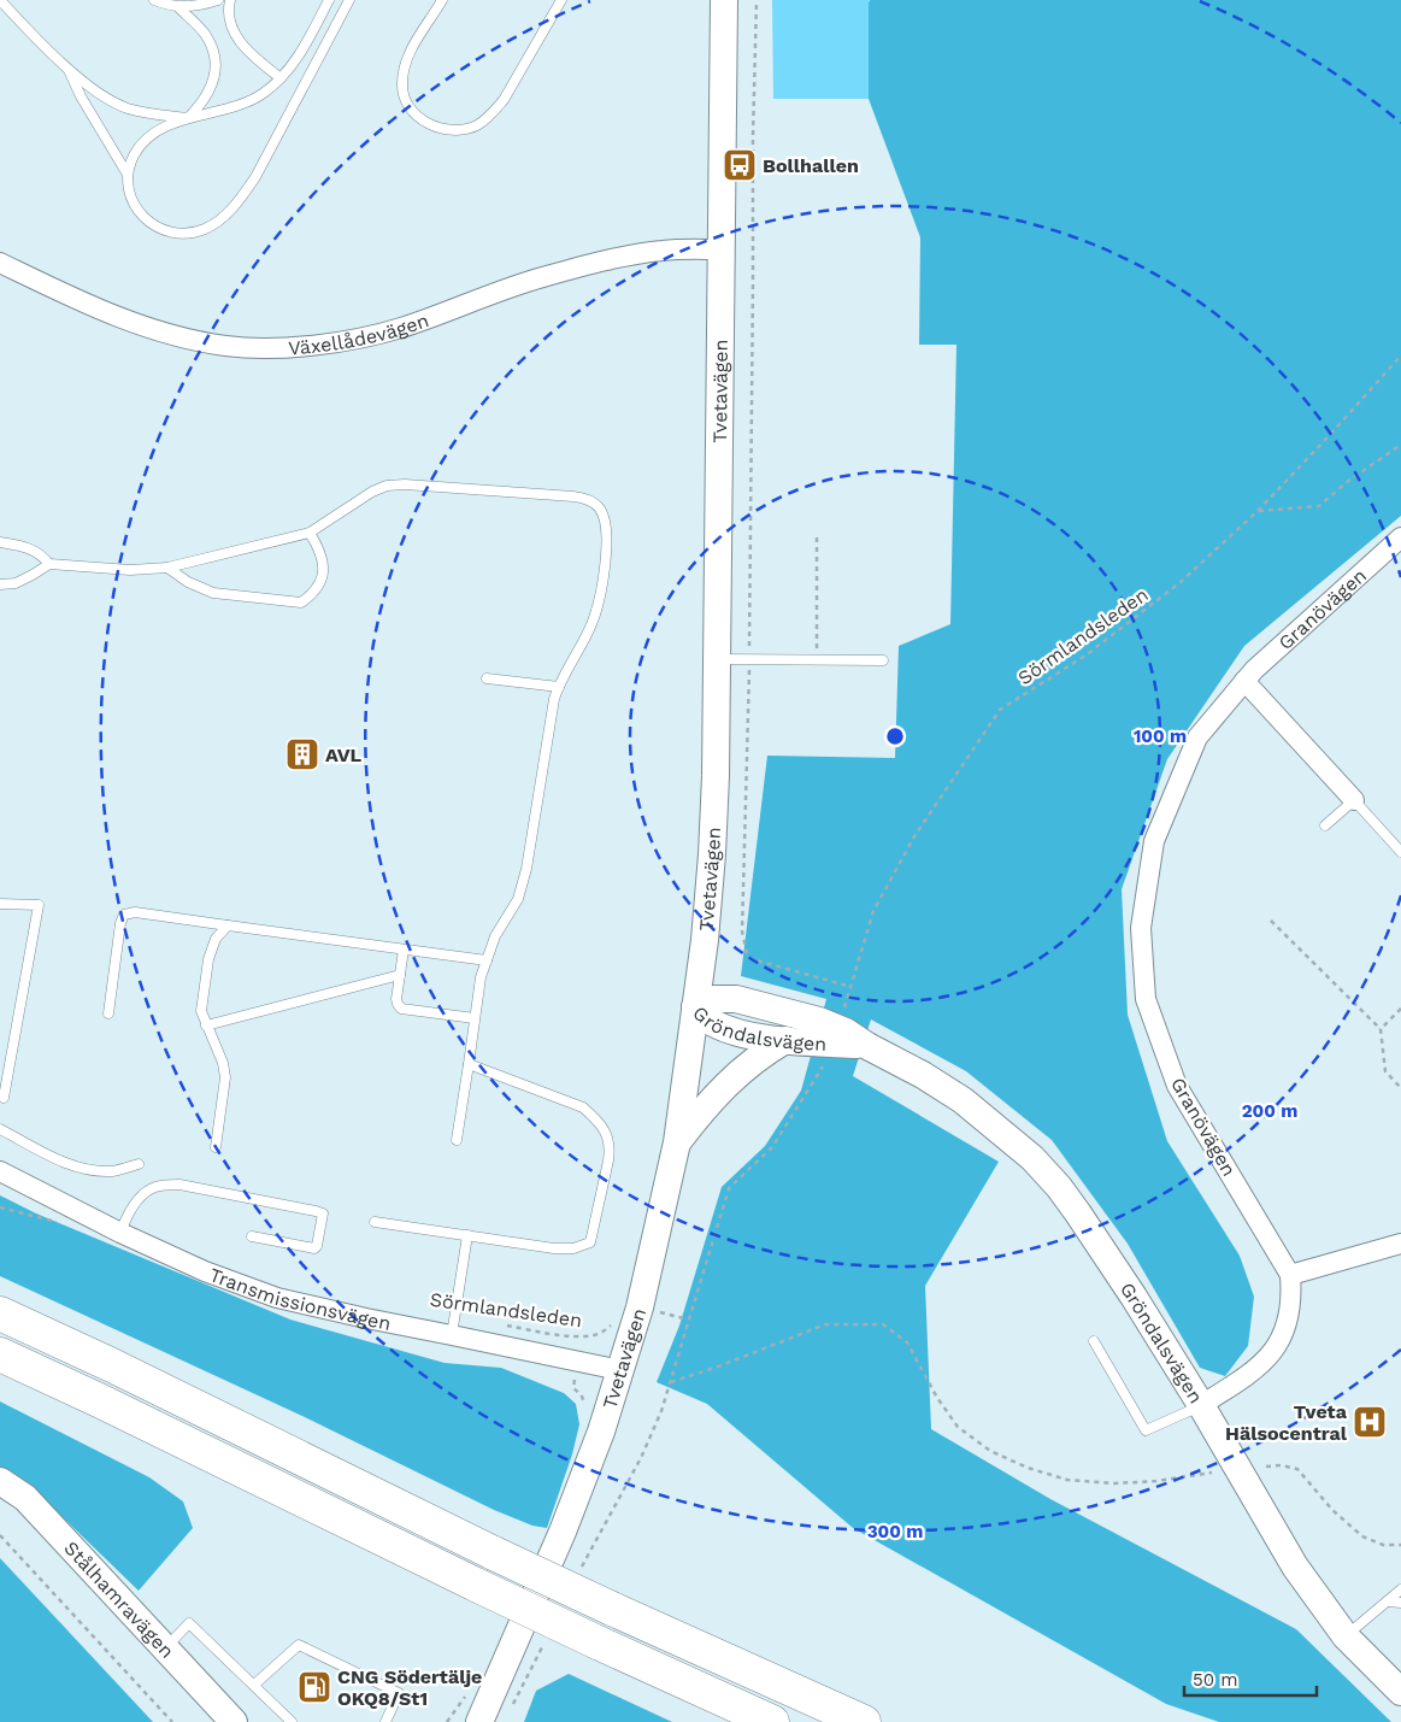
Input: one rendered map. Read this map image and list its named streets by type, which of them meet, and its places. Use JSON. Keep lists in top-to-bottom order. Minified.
{"streets":{"main road":["Tvetavägen","Gröndalsvägen","Stålhamravägen"],"street":["Växellådevägen","Granövägen","Transmissionsvägen"],"path":["Sörmlandsleden"]},"crossings":[["Växellådevägen","Tvetavägen"],["Tvetavägen","Gröndalsvägen"],["Tvetavägen","Transmissionsvägen"]],"places":{"bus stop":["Bollhallen"],"building":["AVL"],"hospital":["Tveta Hälsocentral"],"fuel station":["CNG Södertälje OKQ8/St1"]},"scale_bar":"50 m","rings":["100 m","200 m","300 m"]}
